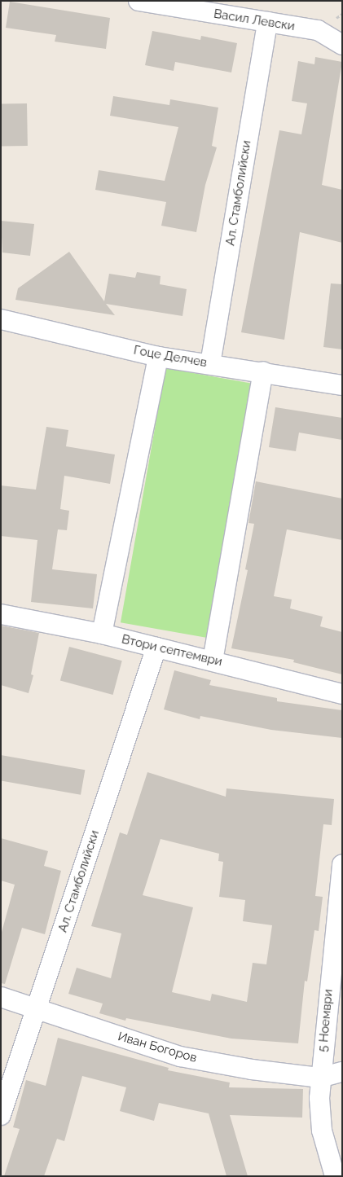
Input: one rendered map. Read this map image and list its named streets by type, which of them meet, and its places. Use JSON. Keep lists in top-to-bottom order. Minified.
{"streets":{"street":["Васил Левски","Ал. Стамболийски","Гоце Делчев","Втори септември","5 Ноември","Иван Богоров"]},"crossings":[["Васил Левски","Ал. Стамболийски"],["Ал. Стамболийски","Гоце Делчев"],["Ал. Стамболийски","Втори септември"],["Ал. Стамболийски","Иван Богоров"],["5 Ноември","Иван Богоров"]]}
